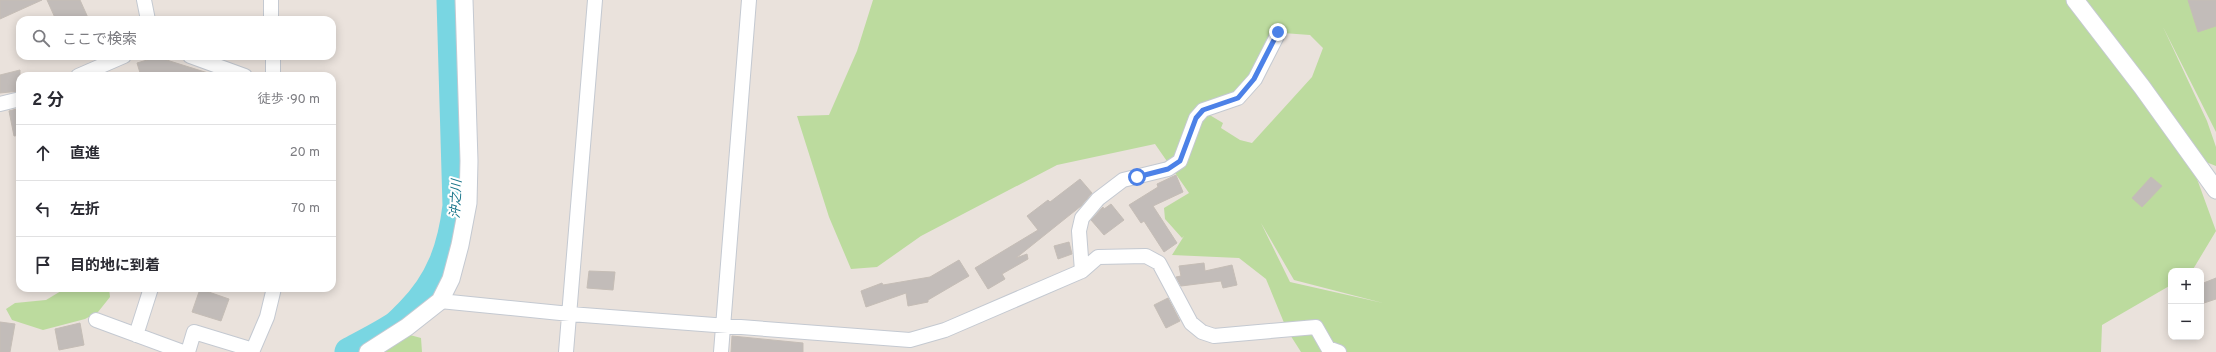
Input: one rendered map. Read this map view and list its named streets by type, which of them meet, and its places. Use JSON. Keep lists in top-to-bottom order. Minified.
{"water":["沖之川"],"page":{"search":"ここで検索","heading":["2 分","徒歩 · 90 m"],"list":[["直進","20 m"],["左折","70 m"],"目的地に到着"],"map_buttons":["+","−"]}}
